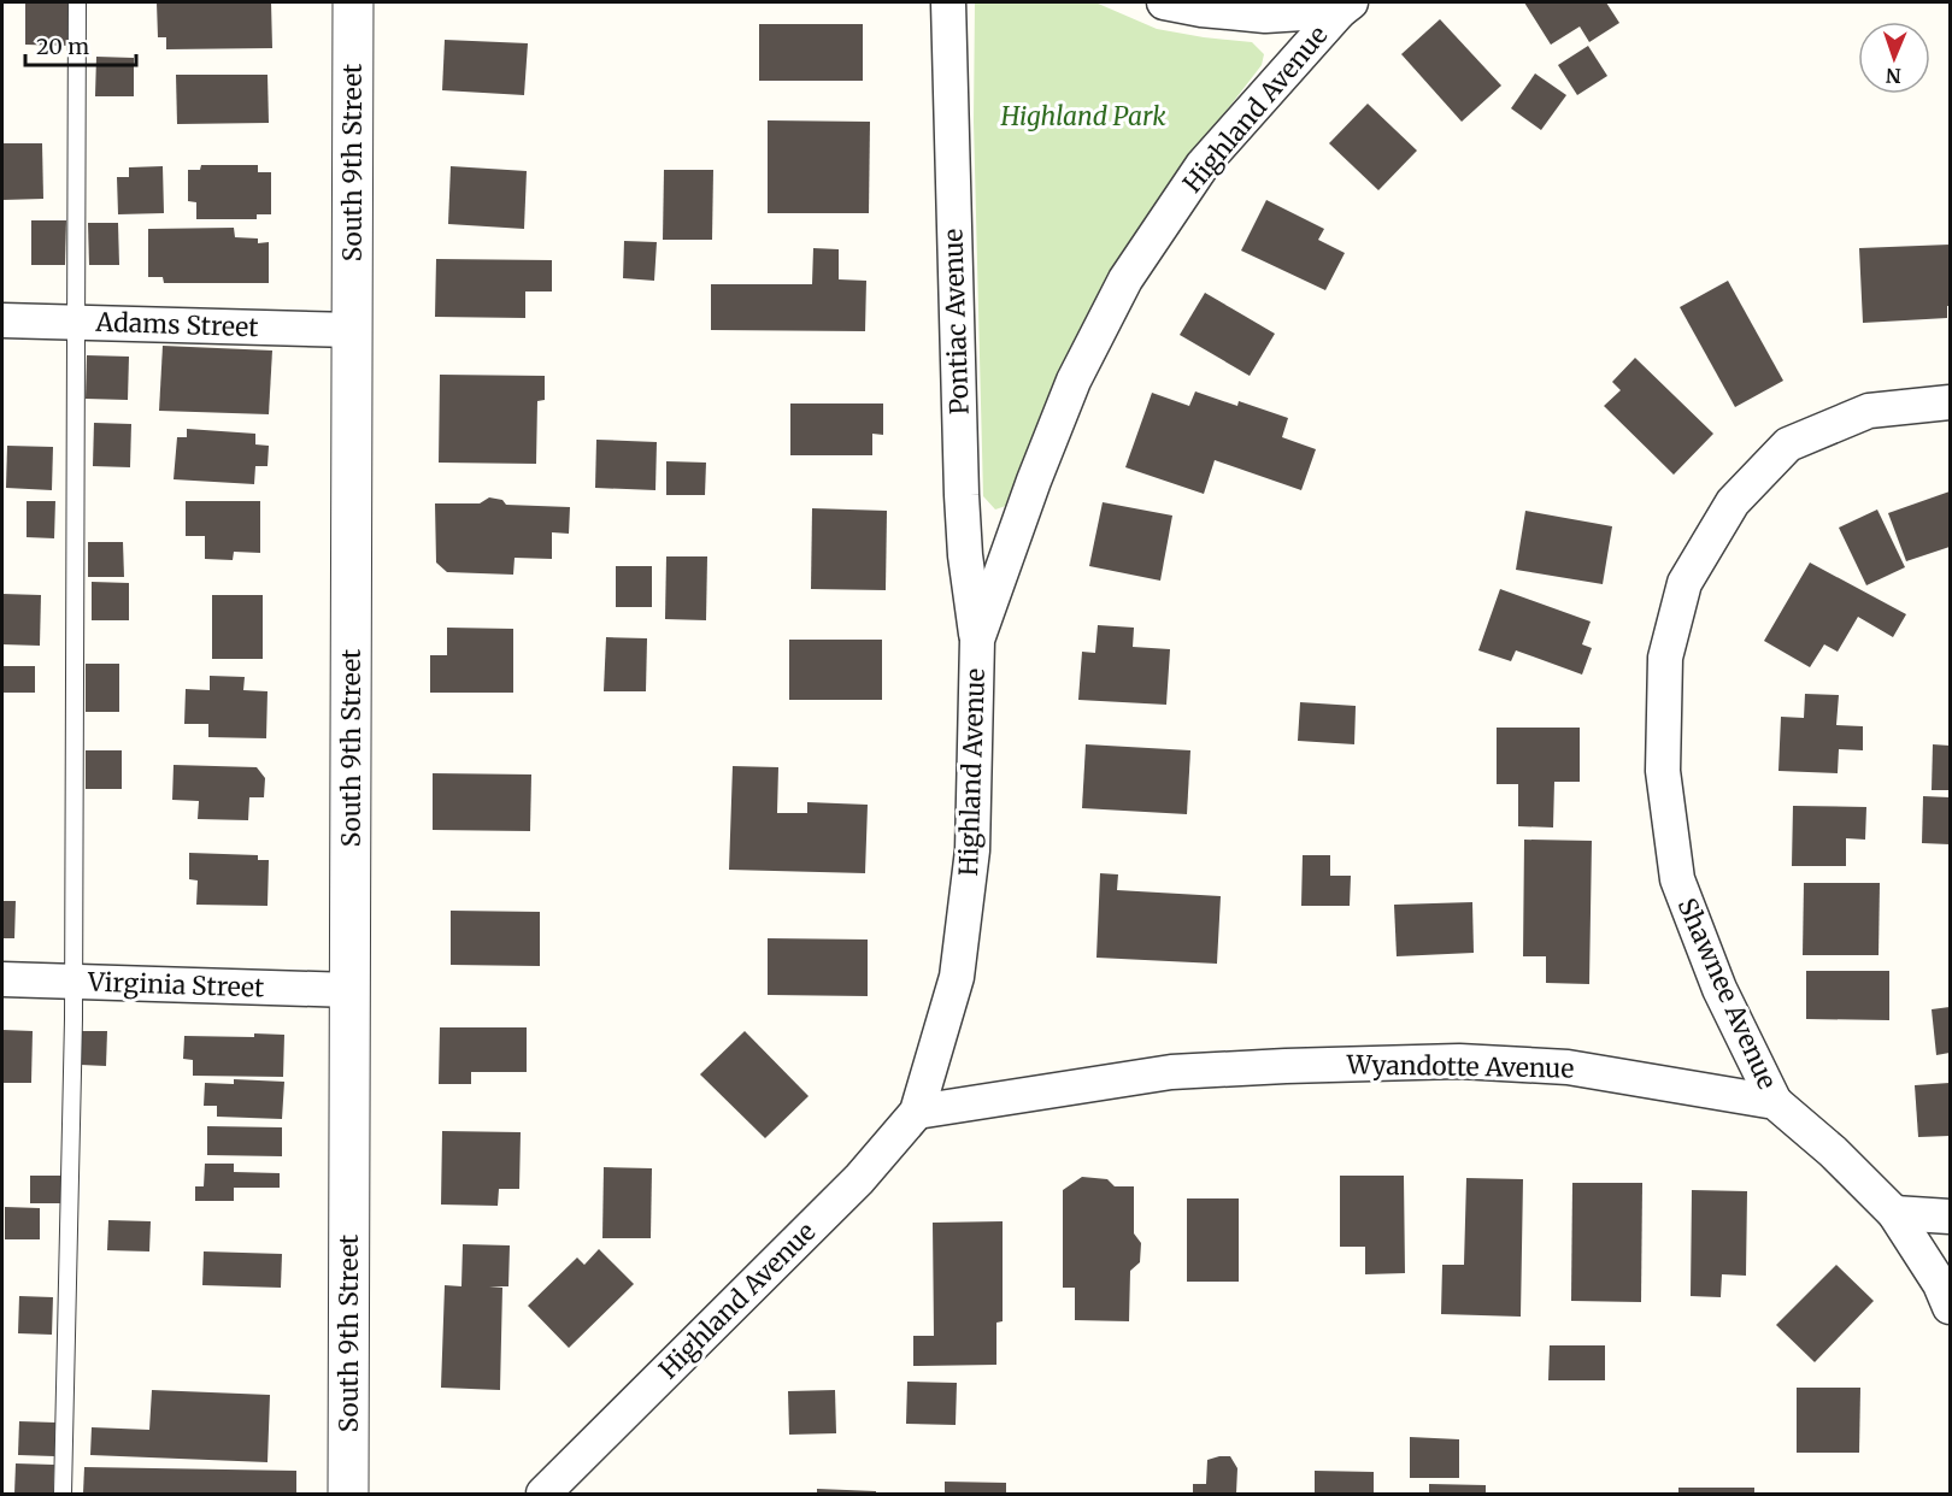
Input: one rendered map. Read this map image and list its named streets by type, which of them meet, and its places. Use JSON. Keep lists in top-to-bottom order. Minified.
{"streets":{"street":["Highland Avenue","South 9th Street","Pontiac Avenue","Adams Street","Virginia Street","Shawnee Avenue","Wyandotte Avenue"]},"crossings":[["Highland Avenue","Pontiac Avenue"],["Highland Avenue","Wyandotte Avenue"],["South 9th Street","Adams Street"],["South 9th Street","Virginia Street"],["Shawnee Avenue","Wyandotte Avenue"]],"parks":["Highland Park"],"scale_bar":"20 m","north":"bottom"}
